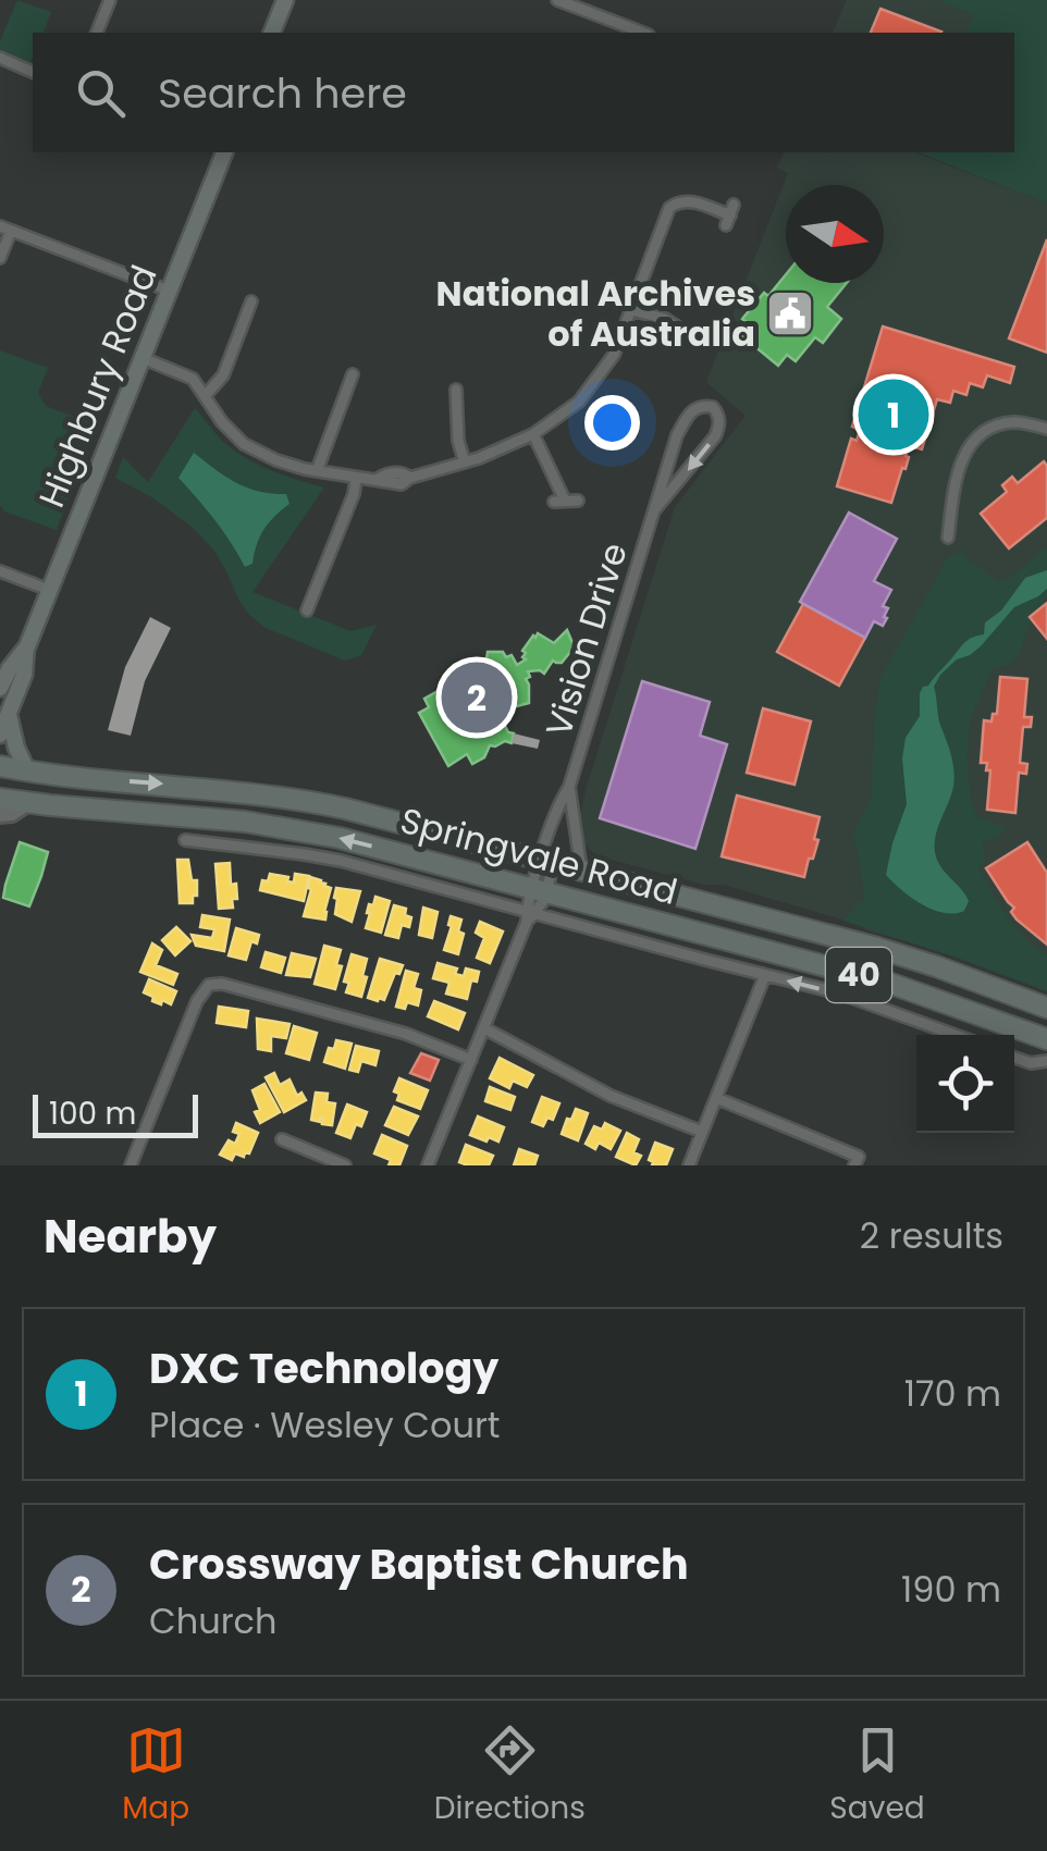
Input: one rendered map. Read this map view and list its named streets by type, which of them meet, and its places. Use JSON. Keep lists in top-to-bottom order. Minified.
{"streets":{"highway":["Springvale Road","40"],"main road":["Highbury Road"],"street":["Vision Drive"]},"crossings":[["Vision Drive","Springvale Road"]],"places":{"public building":["National Archives of Australia"]},"scale_bar":"100 m","north":"right","page":{"search":"Search here","pins":["1","2"],"scale":"100 m","heading":["Nearby","2 results"],"list":[{"mark":"1","name":"DXC Technology","note":"Place · Wesley Court","value":"170 m"},{"mark":"2","name":"Crossway Baptist Church","note":"Church","value":"190 m"}],"nav":["Map","Directions","Saved"]}}
